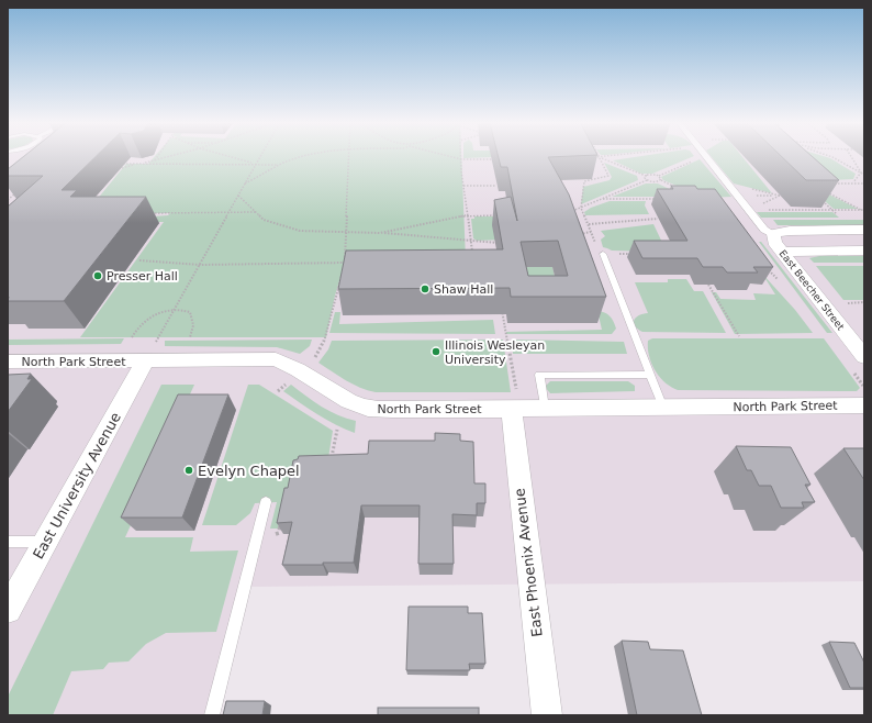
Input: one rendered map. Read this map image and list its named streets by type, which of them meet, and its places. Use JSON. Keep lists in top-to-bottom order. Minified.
{"streets":{"street":["East Beecher Street","North Park Street","East University Avenue","East Phoenix Avenue"]},"crossings":[["North Park Street","East University Avenue"],["North Park Street","East Phoenix Avenue"]],"places":["Presser Hall","Shaw Hall","Illinois Wesleyan University","Evelyn Chapel"]}
